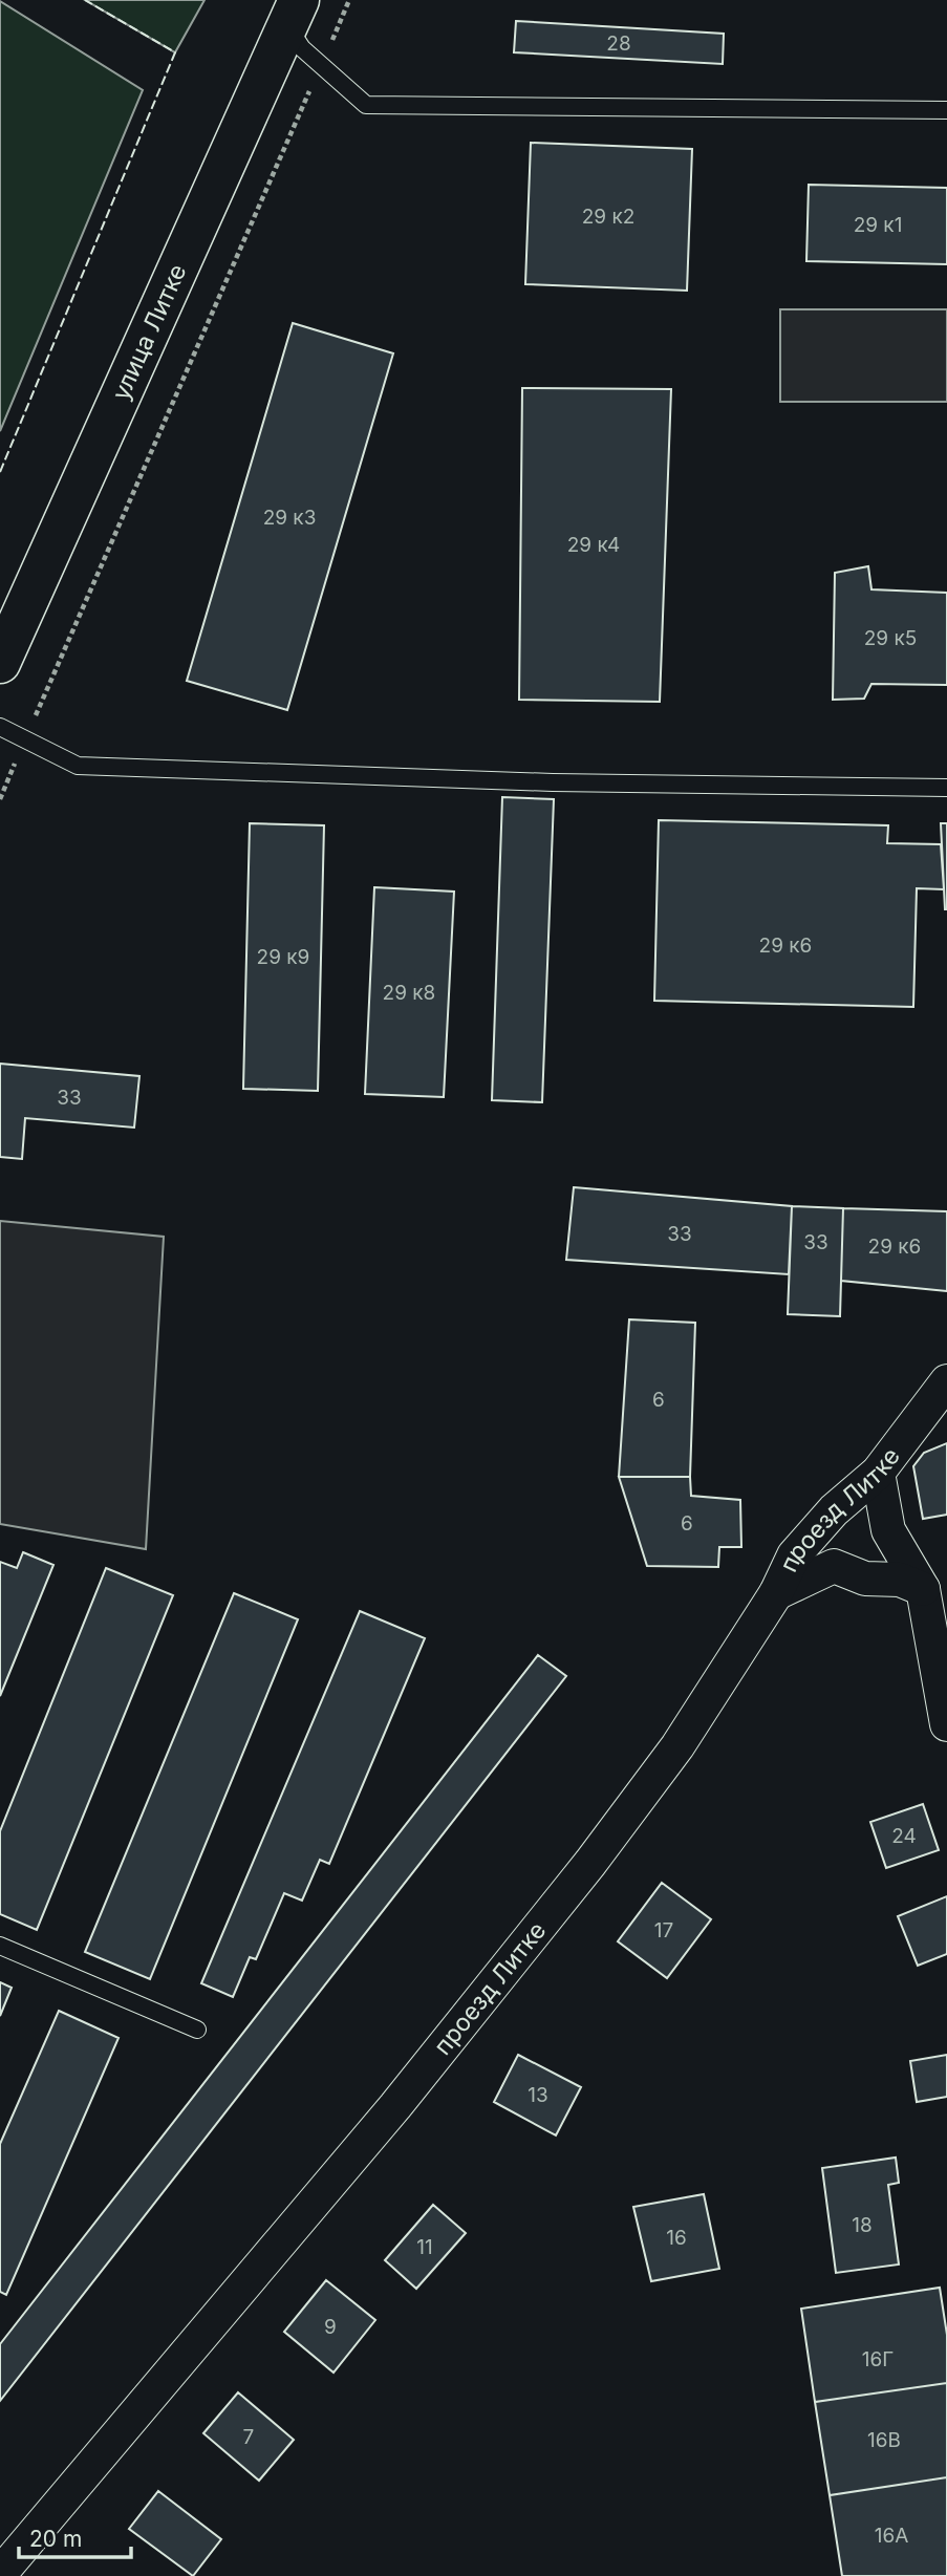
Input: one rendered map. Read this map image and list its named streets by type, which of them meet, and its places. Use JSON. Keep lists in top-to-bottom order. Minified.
{"streets":{"main road":["улица Литке"],"street":["проезд Литке"]},"house_numbers":["28","29 к2","29 к1","29 к3","29 к4","29 к5","29 к6","29 к9","29 к8","33","33","33","29 к6","6","6","24","17","13","18","16","11","9","16Г","7","16В","16А"],"scale_bar":"20 m"}
